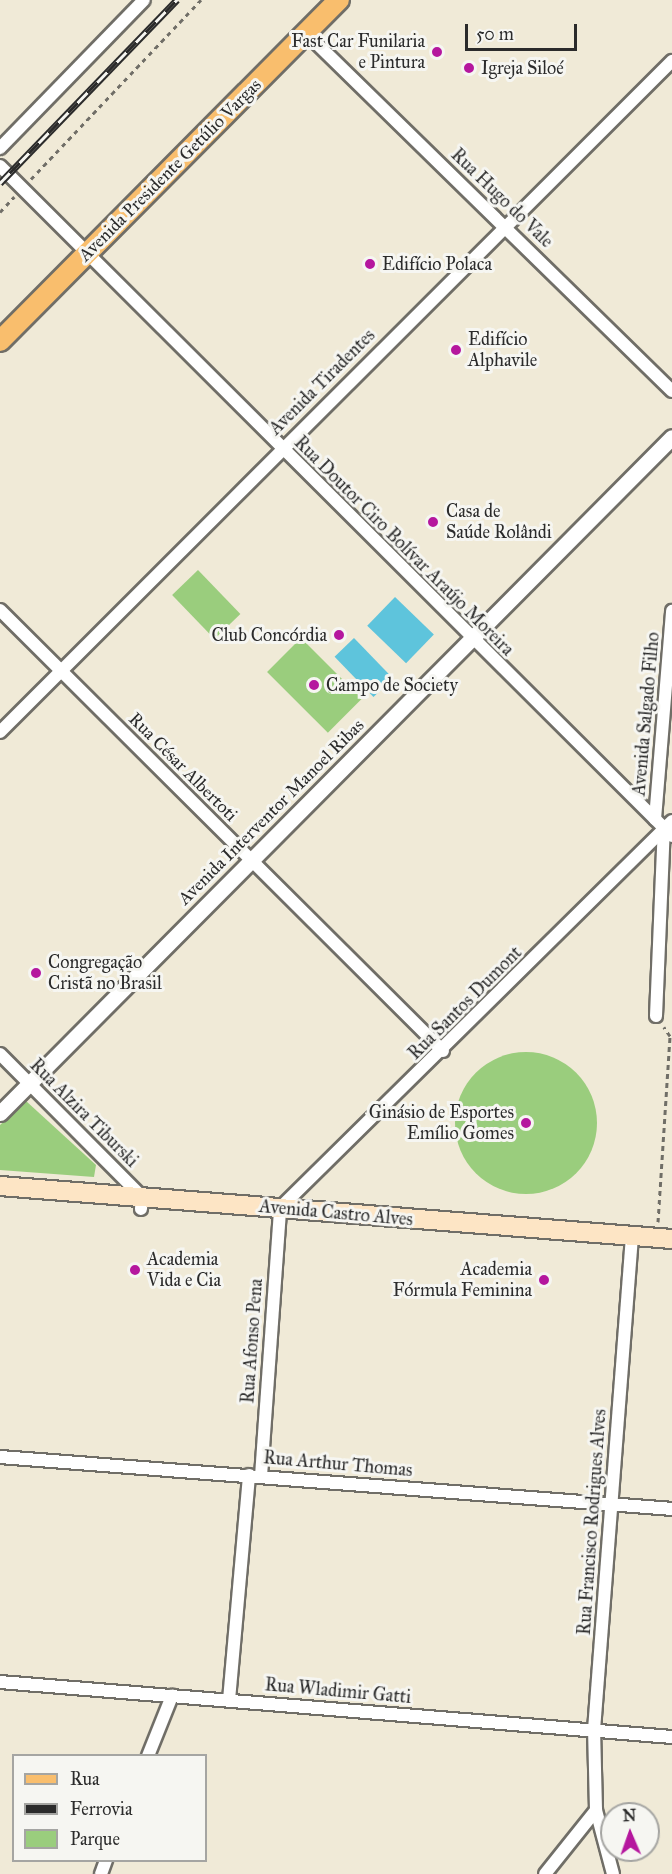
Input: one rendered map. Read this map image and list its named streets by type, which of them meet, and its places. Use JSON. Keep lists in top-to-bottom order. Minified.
{"streets":{"main road":["Avenida Presidente Getúlio Vargas","Avenida Castro Alves"],"street":["Rua Hugo do Vale","Avenida Tiradentes","Rua Doutor Ciro Bolívar Araújo Moreira","Avenida Salgado Filho","Rua César Albertoti","Avenida Interventor Manoel Ribas","Rua Santos Dumont","Rua Alzira Tiburski","Rua Afonso Pena","Rua Arthur Thomas","Rua Francisco Rodrigues Alves","Rua Wladimir Gatti"]},"crossings":[["Avenida Presidente Getúlio Vargas","Rua Hugo do Vale"],["Avenida Presidente Getúlio Vargas","Rua Doutor Ciro Bolívar Araújo Moreira"],["Rua Hugo do Vale","Avenida Tiradentes"],["Avenida Tiradentes","Rua Doutor Ciro Bolívar Araújo Moreira"],["Avenida Tiradentes","Rua César Albertoti"],["Rua Doutor Ciro Bolívar Araújo Moreira","Avenida Salgado Filho"],["Rua Doutor Ciro Bolívar Araújo Moreira","Avenida Interventor Manoel Ribas"],["Rua Doutor Ciro Bolívar Araújo Moreira","Rua Santos Dumont"],["Rua César Albertoti","Avenida Interventor Manoel Ribas"],["Rua César Albertoti","Rua Santos Dumont"],["Avenida Interventor Manoel Ribas","Rua Alzira Tiburski"],["Rua Santos Dumont","Avenida Castro Alves"],["Rua Santos Dumont","Rua Afonso Pena"],["Rua Alzira Tiburski","Avenida Castro Alves"],["Avenida Castro Alves","Rua Afonso Pena"],["Avenida Castro Alves","Rua Francisco Rodrigues Alves"],["Rua Afonso Pena","Rua Arthur Thomas"],["Rua Afonso Pena","Rua Wladimir Gatti"],["Rua Arthur Thomas","Rua Francisco Rodrigues Alves"],["Rua Francisco Rodrigues Alves","Rua Wladimir Gatti"]],"places":["Fast Car Funilaria e Pintura","Igreja Siloé","Edifício Polaca","Edifício Alphavile","Casa de Saúde Rolândi","Club Concórdia","Campo de Society","Congregação Cristã no Brasil","Ginásio de Esportes Emílio Gomes","Academia Vida e Cia","Academia Fórmula Feminina"],"legend":["Rua","Ferrovia","Parque"],"scale_bar":"50 m","north":"top"}
